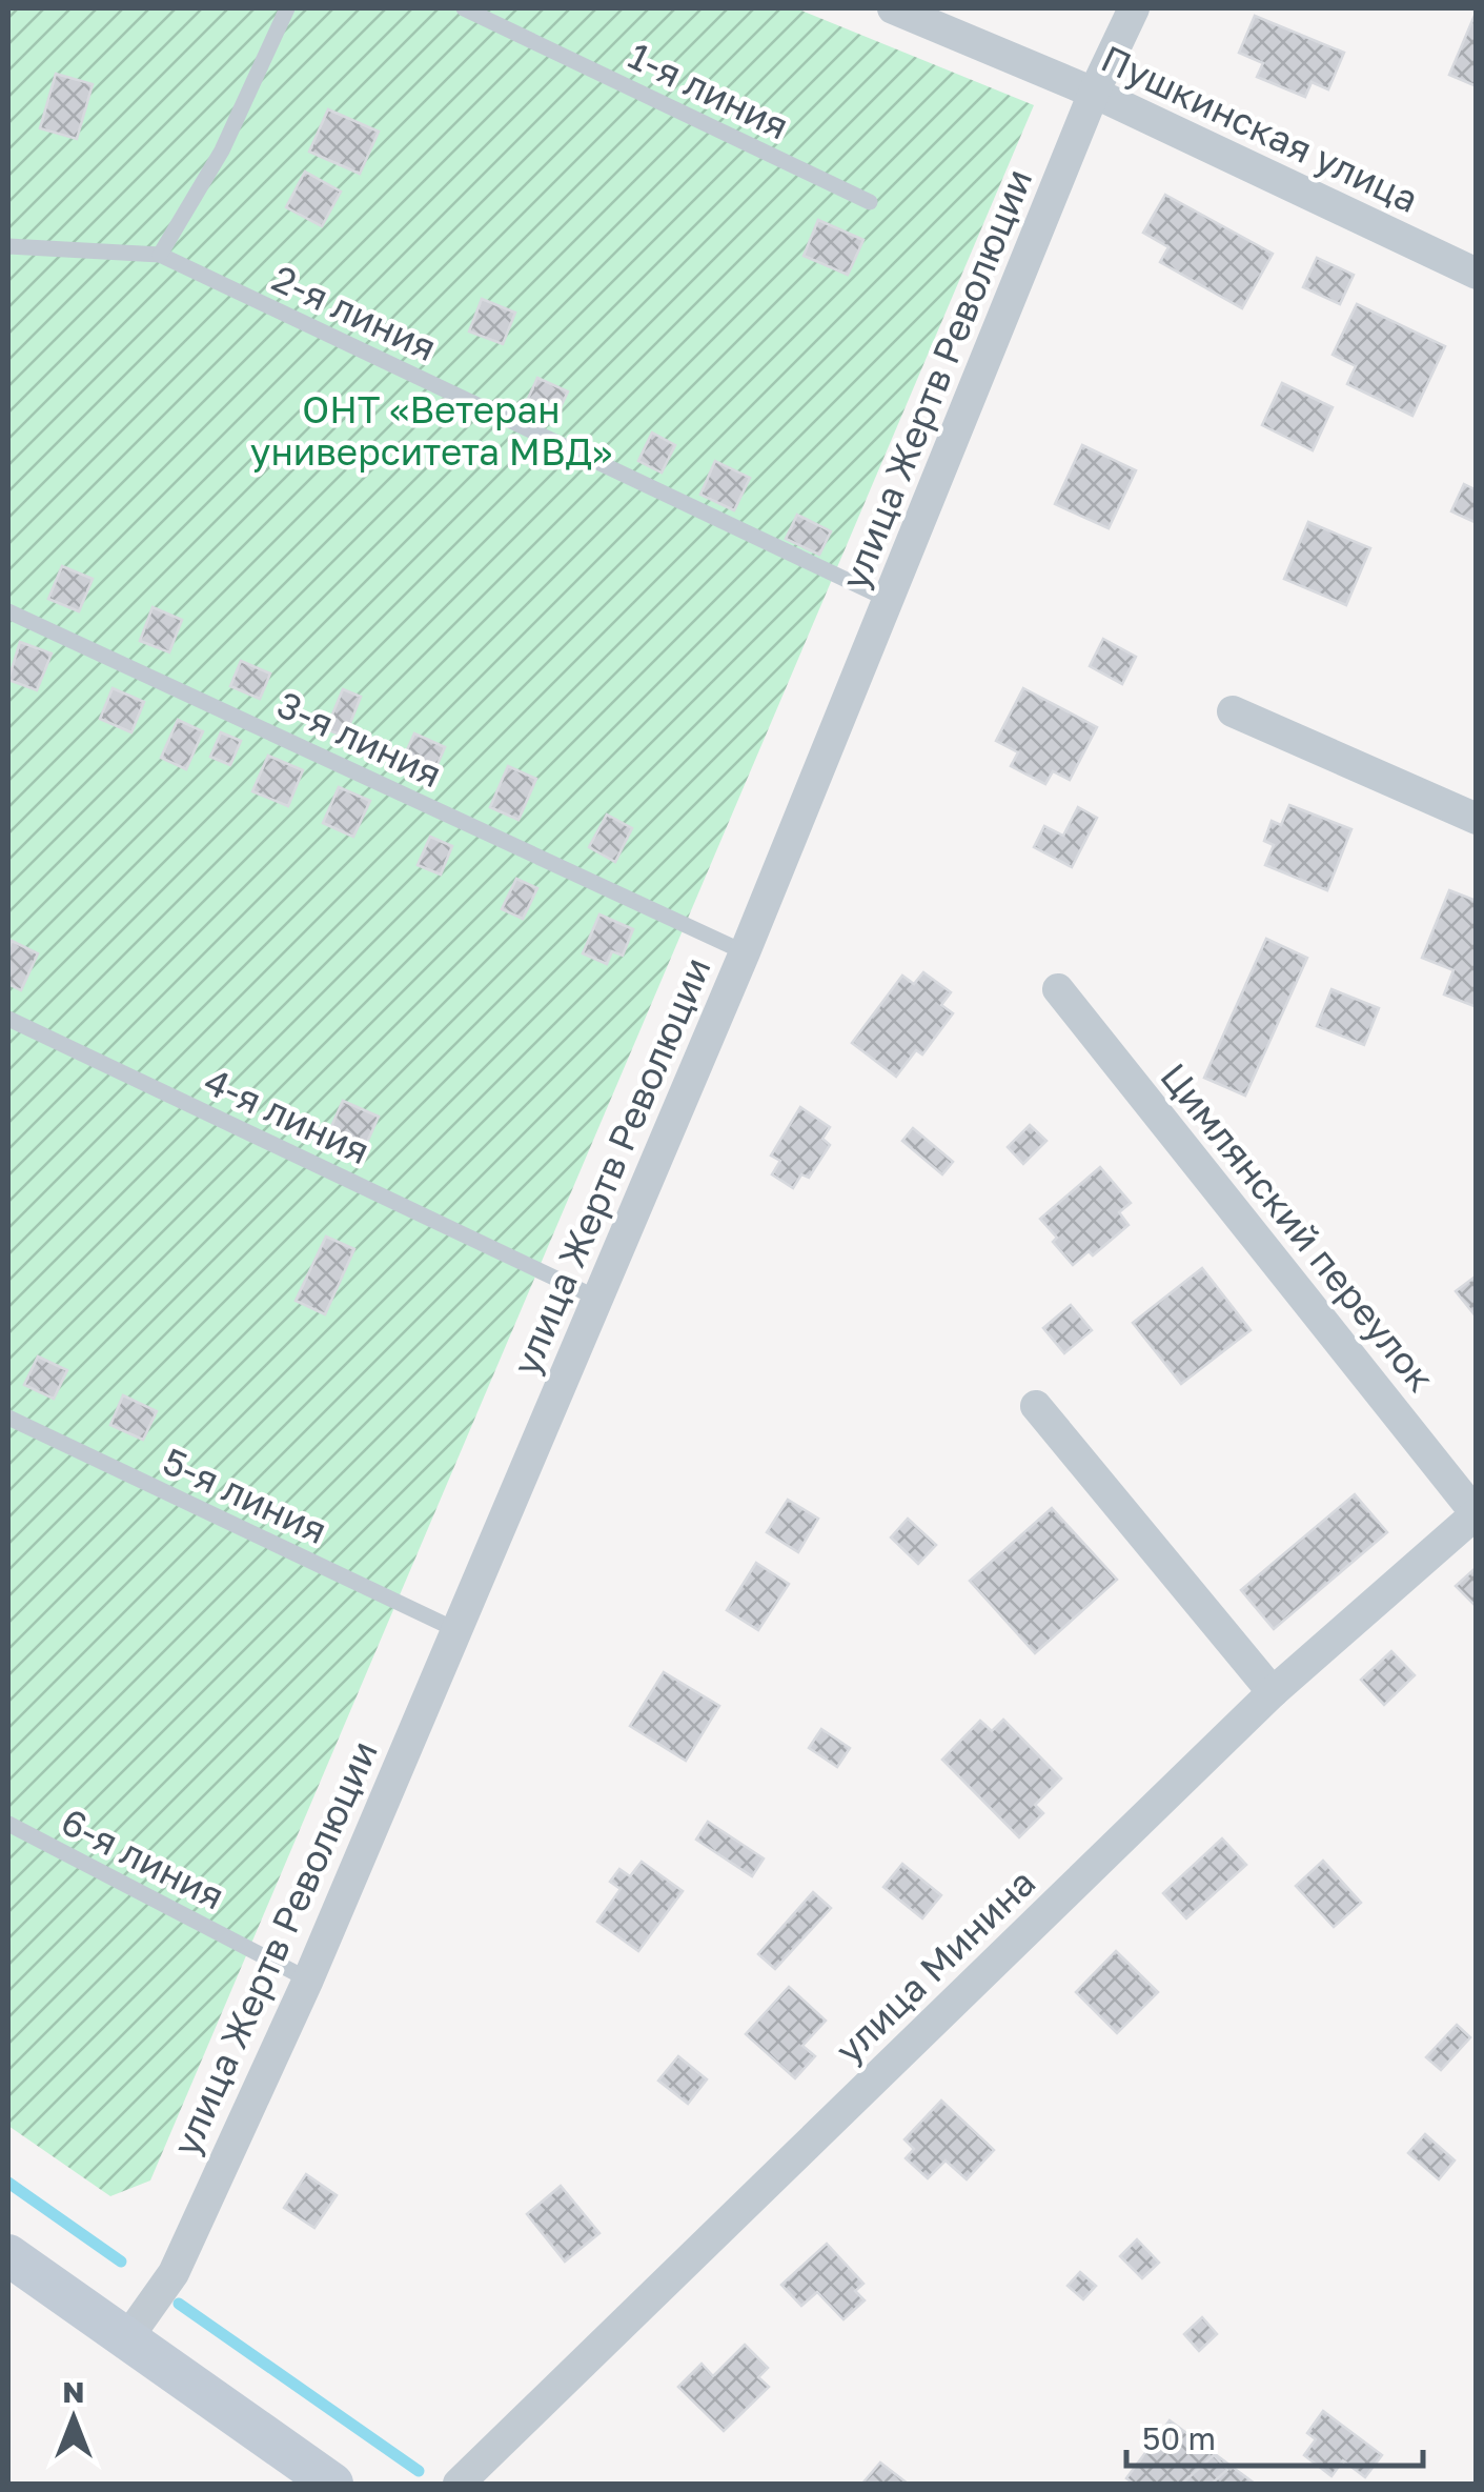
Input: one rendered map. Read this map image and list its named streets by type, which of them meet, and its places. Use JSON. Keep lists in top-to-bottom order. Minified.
{"streets":{"street":["Пушкинская улица","улица Жертв Революции","Цимлянский переулок","улица Минина"],"lane":["1-я линия","2-я линия","3-я линия","4-я линия","5-я линия","6-я линия"]},"crossings":[["Пушкинская улица","улица Жертв Революции"],["2-я линия","улица Жертв Революции"],["улица Жертв Революции","3-я линия"],["улица Жертв Революции","4-я линия"],["улица Жертв Революции","5-я линия"],["улица Жертв Революции","6-я линия"],["Цимлянский переулок","улица Минина"]],"parks":["ОНТ «Ветеран университета МВД»"],"scale_bar":"50 m","north":"top"}
